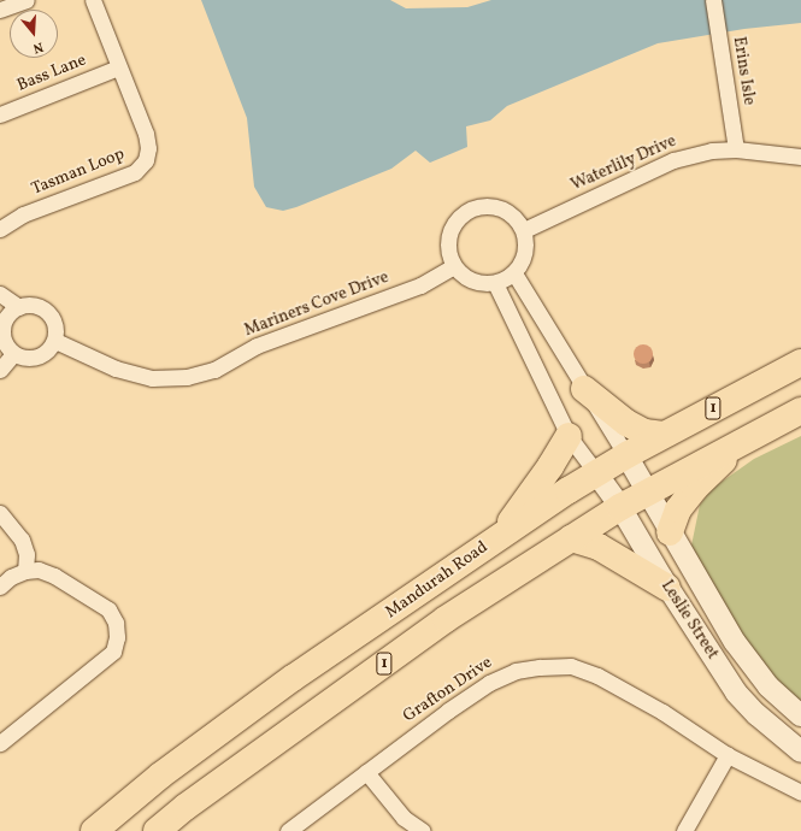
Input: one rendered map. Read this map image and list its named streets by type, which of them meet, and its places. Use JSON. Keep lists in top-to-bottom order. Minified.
{"streets":{"highway":["1","Mandurah Road"],"street":["Erins Isle","Bass Lane","Waterlily Drive","Tasman Loop","Mariners Cove Drive","Leslie Street","Grafton Drive"]},"crossings":[["Erins Isle","Waterlily Drive"],["Bass Lane","Tasman Loop"],["Waterlily Drive","Mariners Cove Drive"],["1","Leslie Street"],["Mandurah Road","Leslie Street"]],"north":"bottom"}
